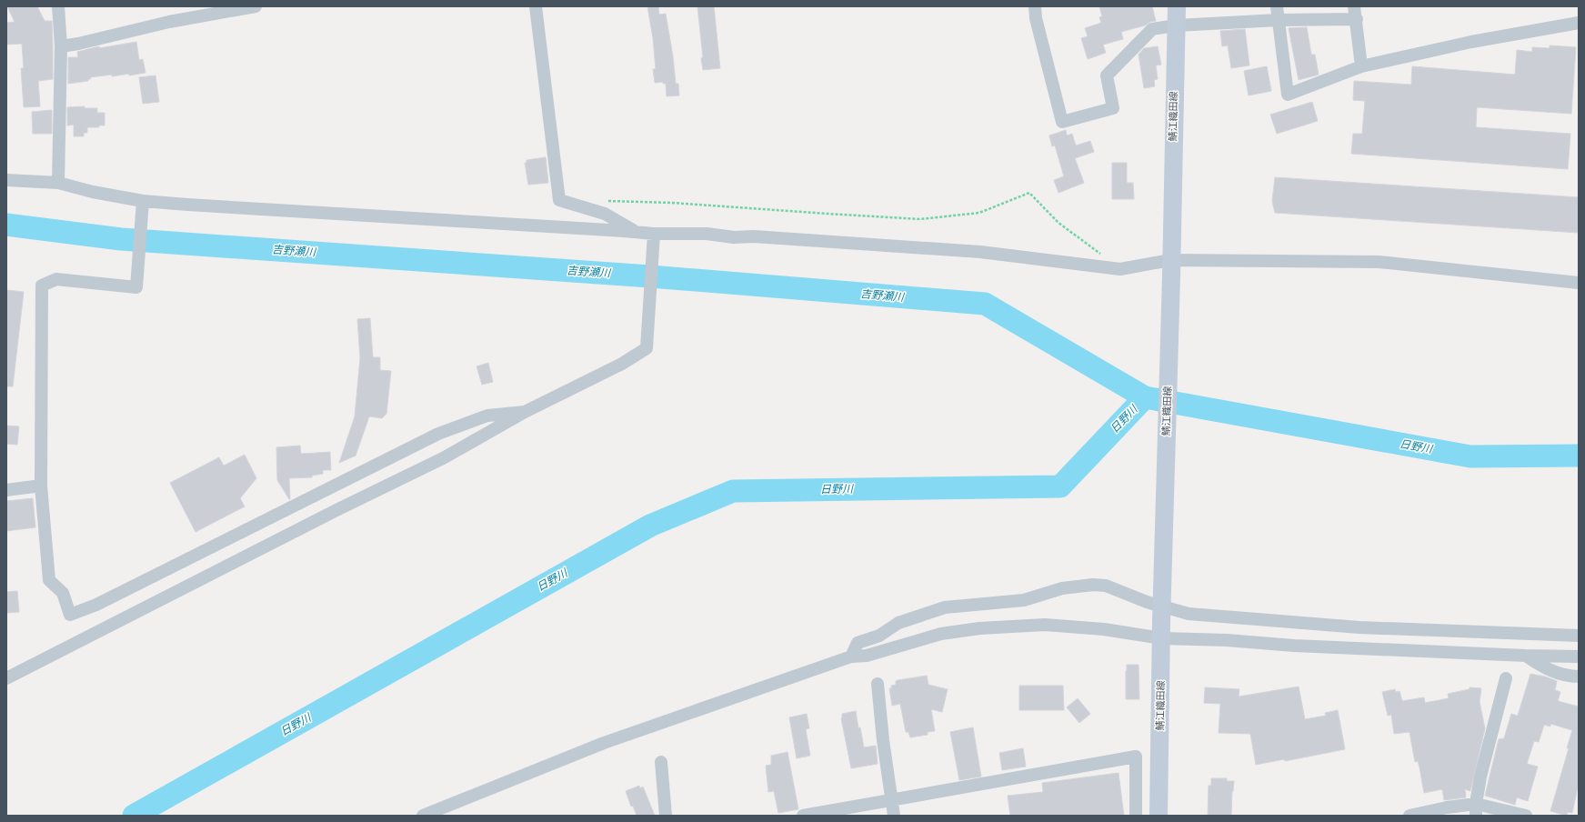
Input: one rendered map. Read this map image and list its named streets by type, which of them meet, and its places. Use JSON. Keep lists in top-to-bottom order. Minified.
{"streets":{"main road":["鯖江織田線"]},"water":["吉野瀬川","日野川"]}
